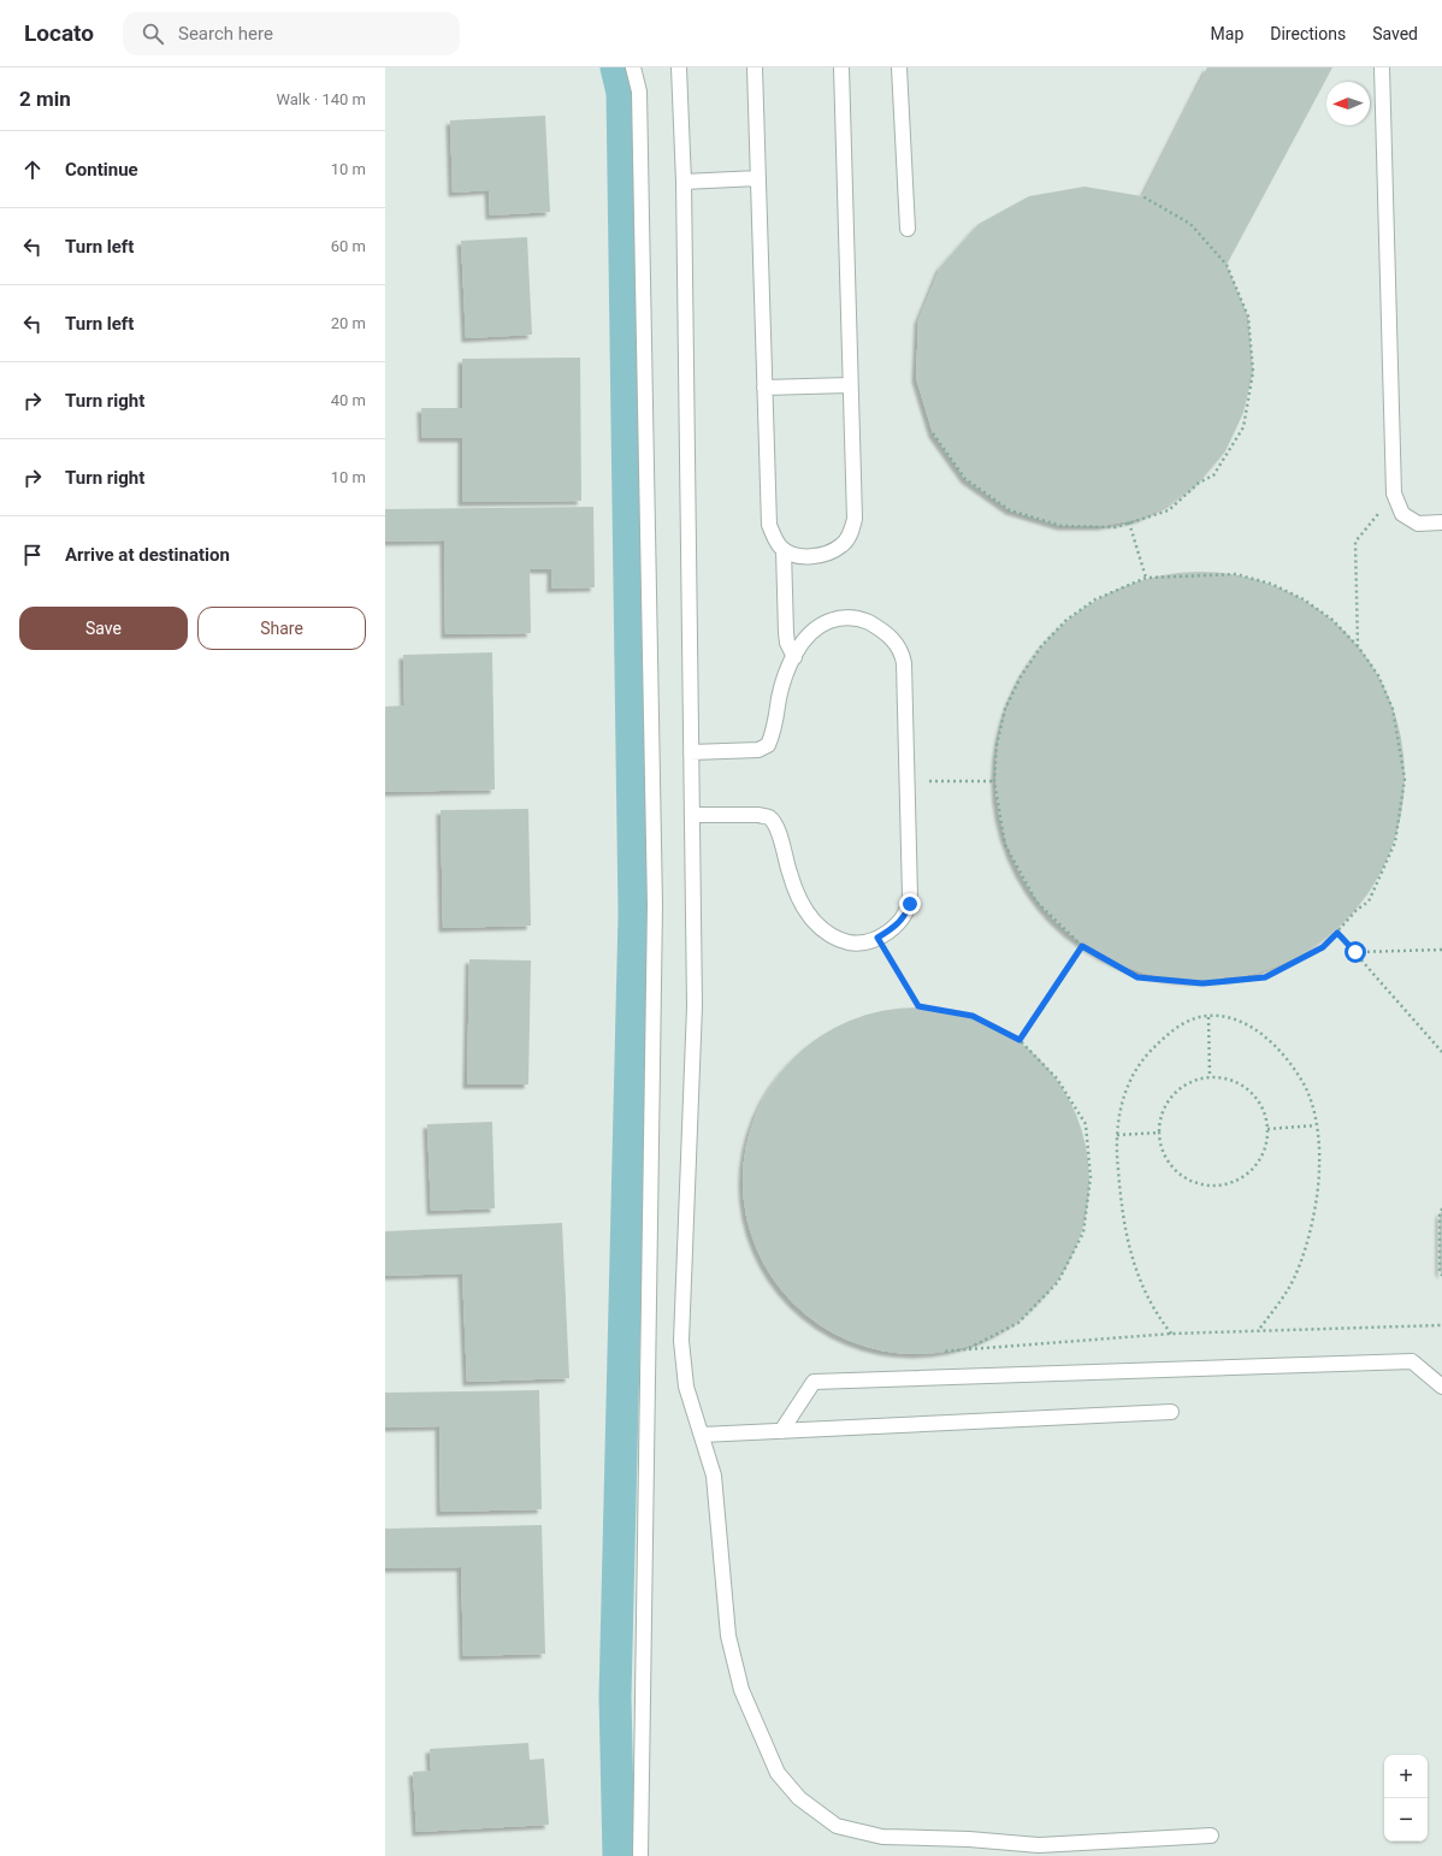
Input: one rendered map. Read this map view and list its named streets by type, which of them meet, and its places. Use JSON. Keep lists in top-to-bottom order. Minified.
{"north":"left","page":{"header":"Locato","search":"Search here","nav":["Map","Directions","Saved"],"heading":["2 min","Walk · 140 m"],"list":[["Continue","10 m"],["Turn left","60 m"],["Turn left","20 m"],["Turn right","40 m"],["Turn right","10 m"],"Arrive at destination"],"buttons":["Save","Share"],"map_buttons":["+","−"]}}
